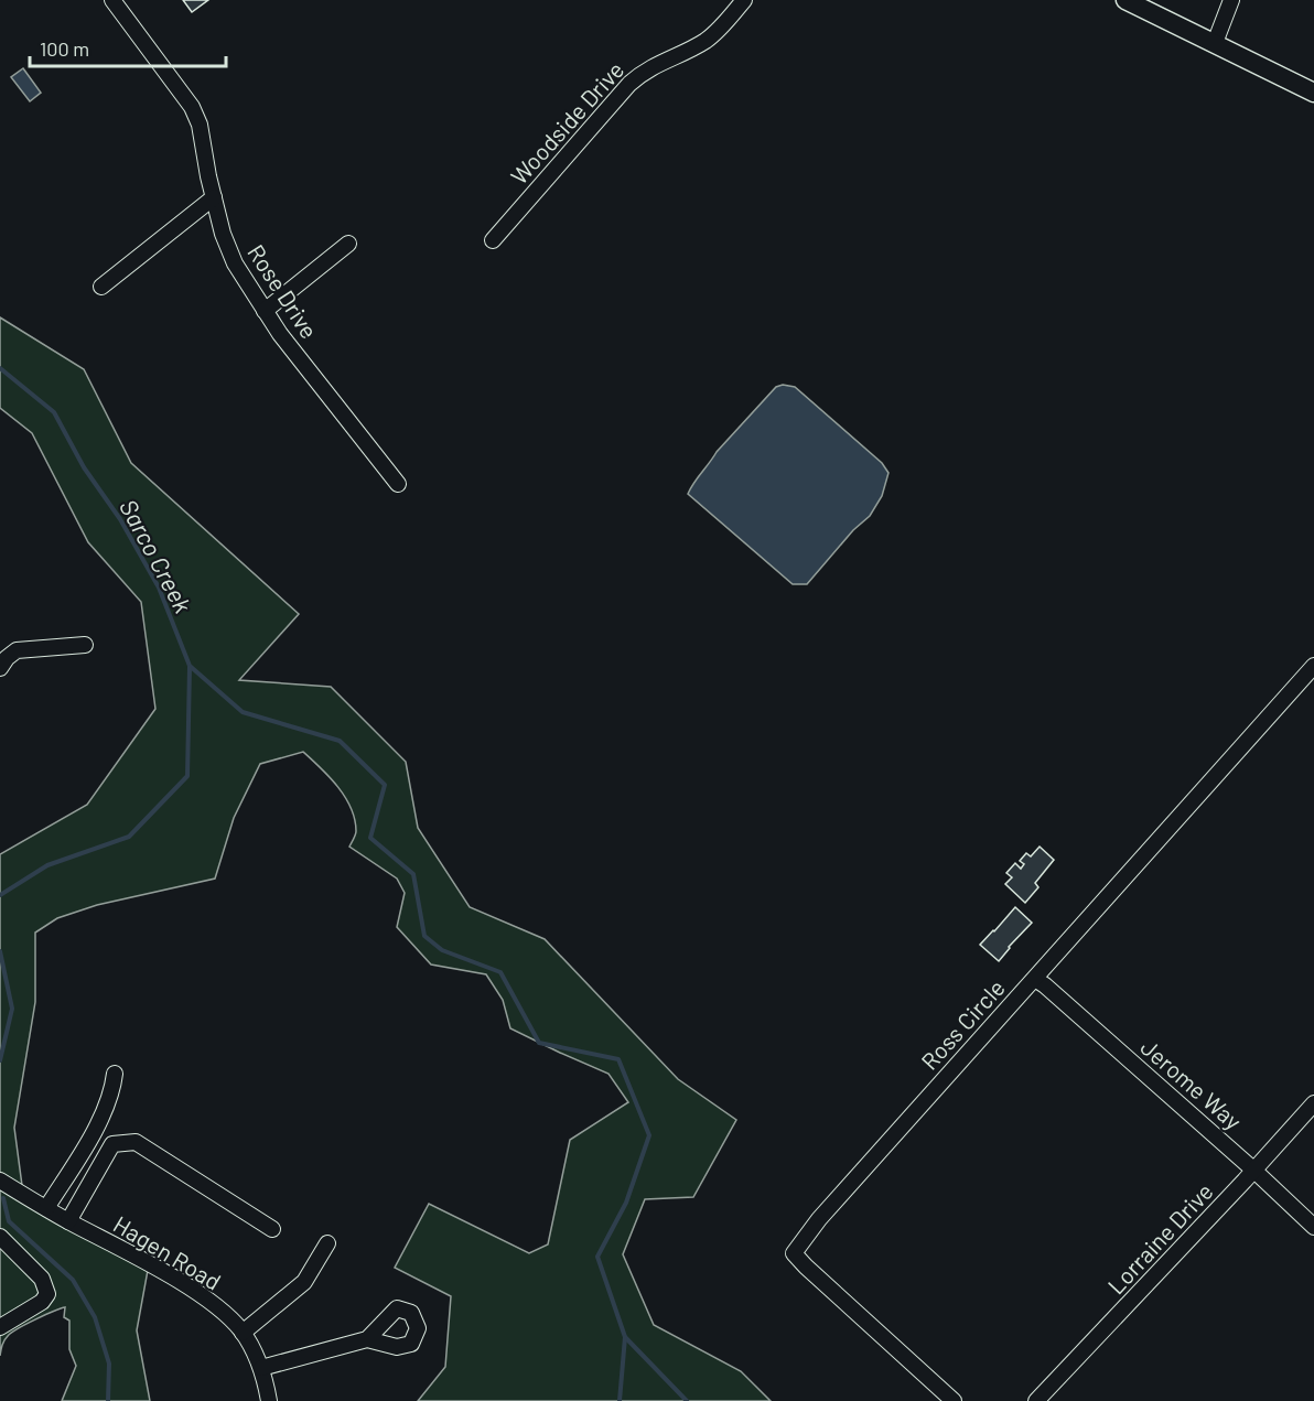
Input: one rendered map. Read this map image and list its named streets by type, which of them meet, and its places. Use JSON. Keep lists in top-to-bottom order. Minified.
{"streets":{"street":["Woodside Drive","Rose Drive","Ross Circle","Jerome Way","Lorraine Drive","Hagen Road"]},"crossings":[["Ross Circle","Jerome Way"],["Jerome Way","Lorraine Drive"]],"water":["Sarco Creek"],"scale_bar":"100 m"}
